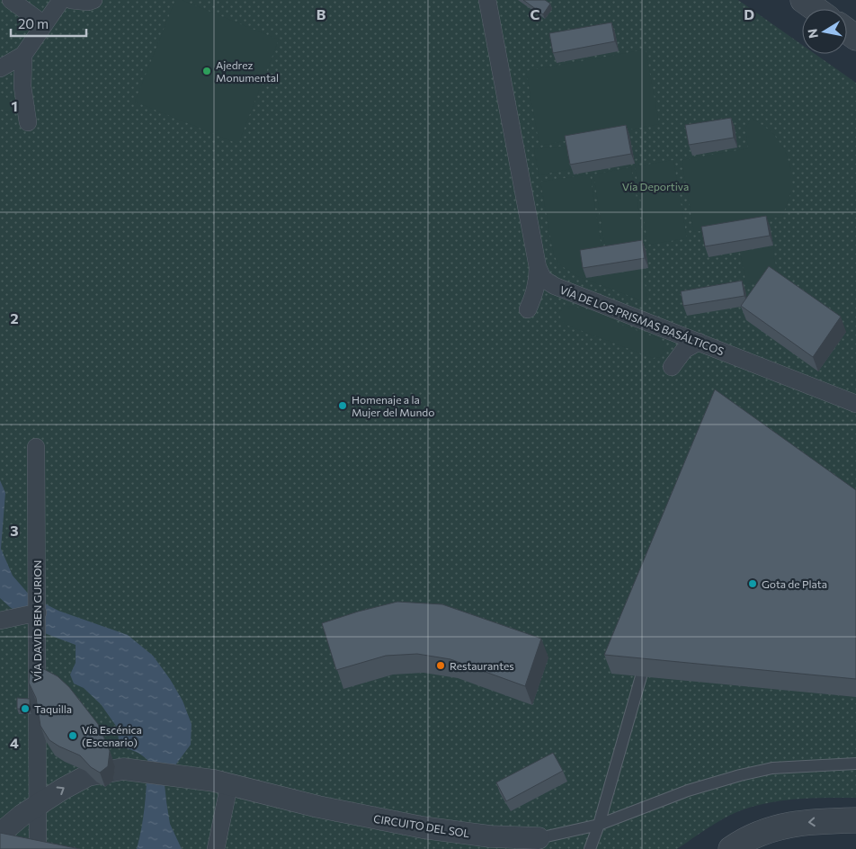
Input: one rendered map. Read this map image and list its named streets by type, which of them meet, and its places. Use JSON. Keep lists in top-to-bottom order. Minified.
{"streets":{"street":["VÍA DE LOS PRISMAS BASÁLTICOS","VÍA DAVID BEN GURION","CIRCUITO DEL SOL"]},"crossings":[["VÍA DAVID BEN GURION","CIRCUITO DEL SOL"]],"parks":["Vía Deportiva"],"places":["Ajedrez Monumental","Homenaje a la Mujer del Mundo","Gota de Plata","Restaurantes","Taquilla","Vía Escénica (Escenario)"],"scale_bar":"20 m","north":"left","grid":{"columns":["B","C","D"],"rows":["1","2","3","4"]}}
